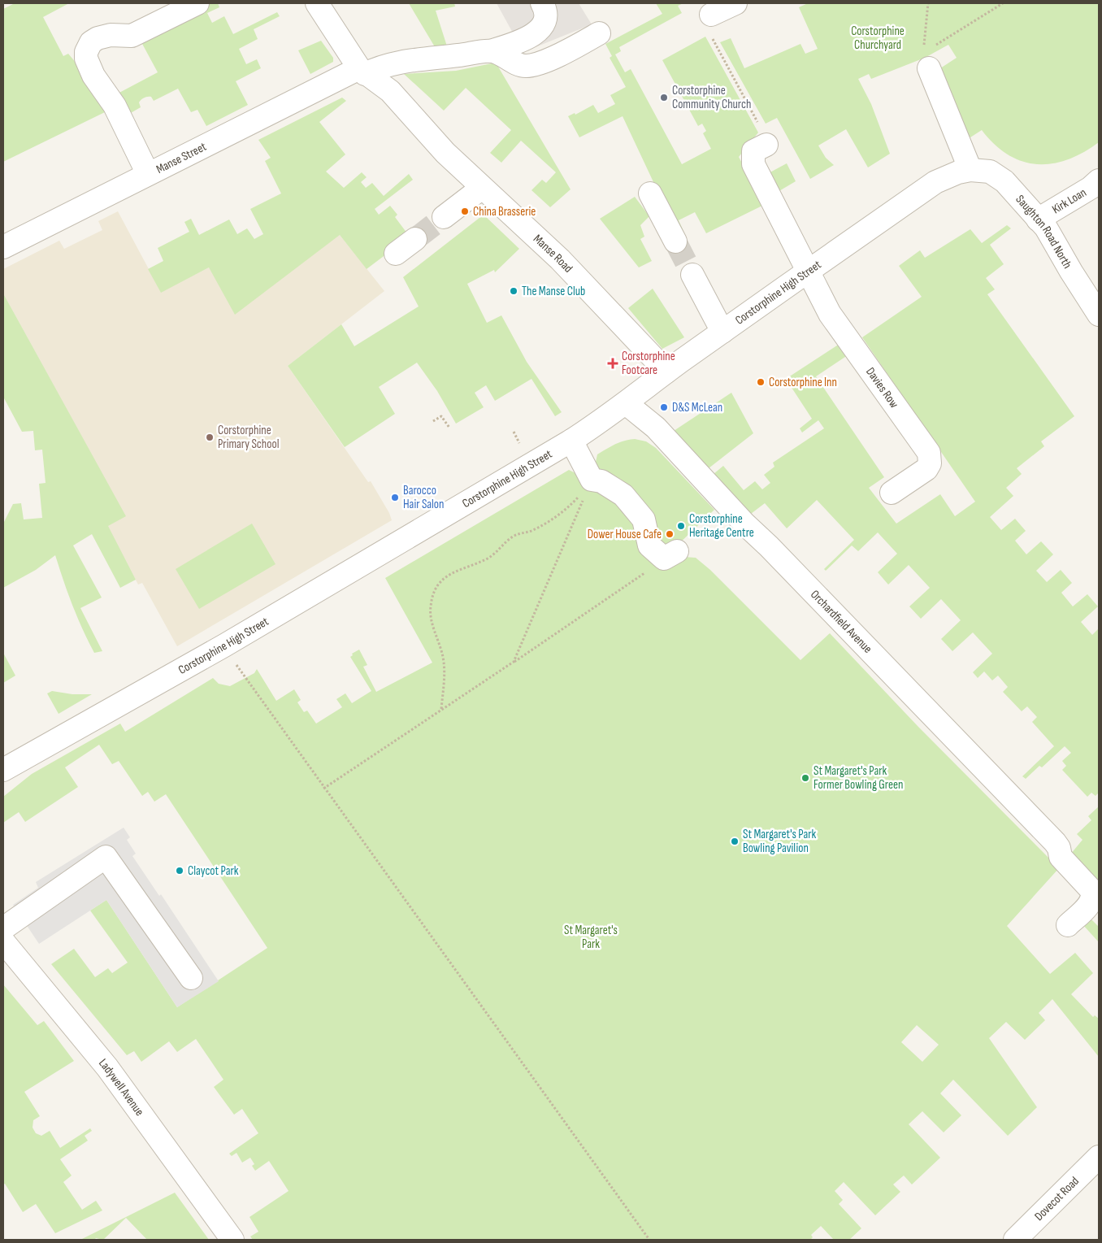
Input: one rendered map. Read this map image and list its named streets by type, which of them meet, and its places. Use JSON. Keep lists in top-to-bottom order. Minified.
{"streets":{"street":["Manse Street","Kirk Loan","Saughton Road North","Manse Road","Corstorphine High Street","Davies Row","Orchardfield Avenue","Ladywell Avenue","Dovecot Road"]},"crossings":[["Manse Street","Manse Road"],["Kirk Loan","Saughton Road North"],["Saughton Road North","Corstorphine High Street"],["Manse Road","Corstorphine High Street"],["Corstorphine High Street","Davies Row"],["Corstorphine High Street","Orchardfield Avenue"]],"parks":["Corstorphine Churchyard","St Margaret's Park"],"places":{"other":["Corstorphine Community Church","China Brasserie","The Manse Club","Corstorphine Inn","D&S McLean","Corstorphine Primary School","Barocco Hair Salon","Corstorphine Heritage Centre","Dower House Cafe","St Margaret's Park Former Bowling Green","St Margaret's Park Bowling Pavilion","Claycot Park"],"health":["Corstorphine Footcare"]}}
